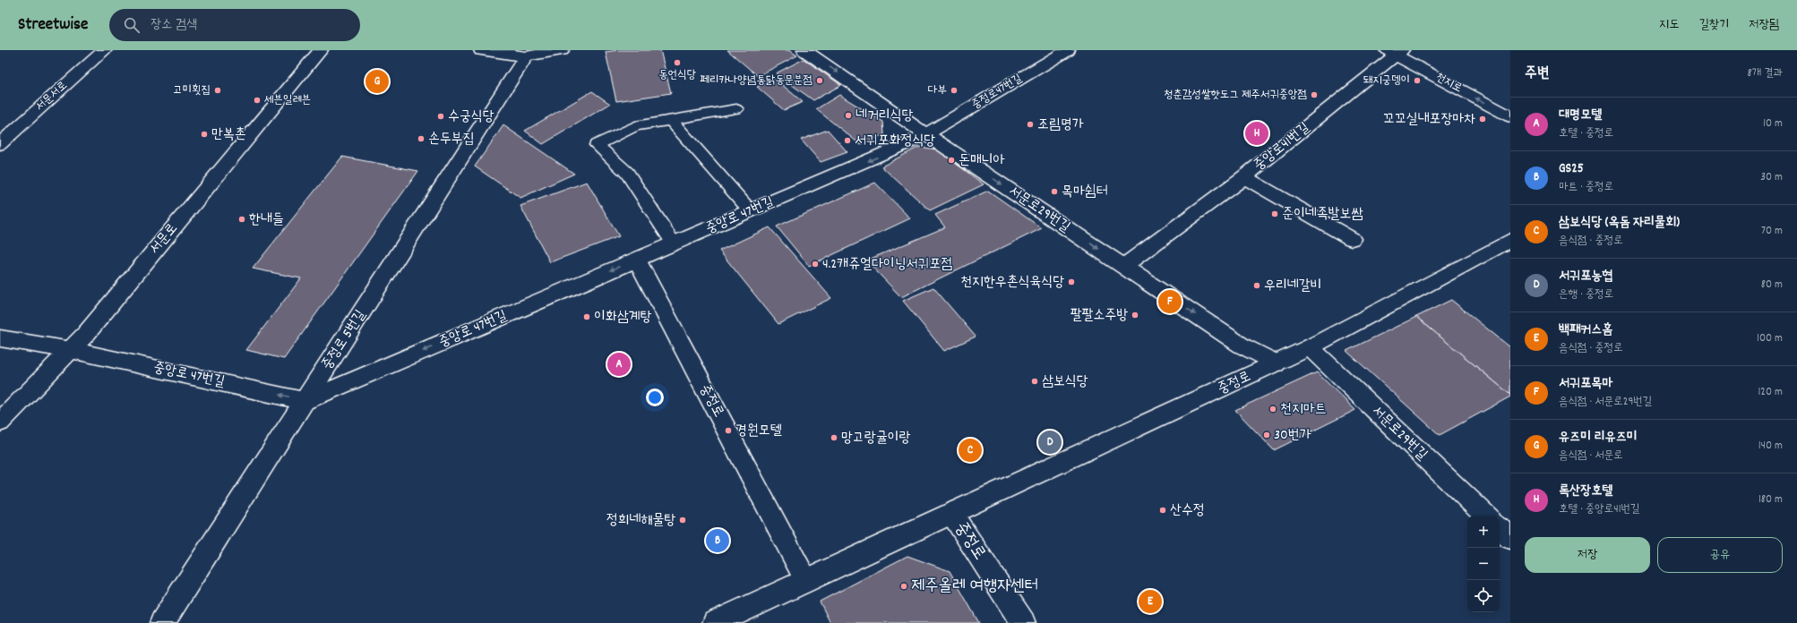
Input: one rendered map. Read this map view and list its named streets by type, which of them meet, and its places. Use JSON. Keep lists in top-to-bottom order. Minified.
{"streets":{"street":["천지로","중정로47번길","서문서로","중앙로41번길","서문로29번길","중앙로 47번길","서문로","중정로 5번길","중정로"]},"crossings":[["천지로","중앙로41번길"],["중정로47번길","서문로29번길"],["중정로47번길","중앙로 47번길"],["중앙로41번길","서문로29번길"],["서문로29번길","중앙로 47번길"],["서문로29번길","중정로"],["중앙로 47번길","서문로"],["중앙로 47번길","중정로 5번길"],["중앙로 47번길","중정로"]],"one_way":["천지로","서문로29번길","중앙로 47번길"],"places":["동언식당","페리카나양념통닭동문분점","돼지궁뎅이","고미횟집","다부","청춘감성쌀핫도그 제주서귀중앙점","세븐일레븐","네거리식당","수궁식당","꼬꼬실내포장마차","조림명가","만복촌","손두부집","서귀포화정식당","돈매니아","목마쉼터","준이네족발보쌈","한내들","4.2캐쥬얼다이닝서귀포점","천지한우촌식육식당","우리네갈비","팔팔소주방","이화삼계탕","삼보식당","천지마트","경원모텔","30번가","망고랑귤이랑","산수정","정희네해물탕","제주올레 여행자센터"],"page":{"header":"Streetwise","search":"장소 검색","nav":["지도","길찾기","저장됨"],"heading":["주변","8개 결과"],"pins":["G","H","F","A","D","C","B","E"],"list":[{"mark":"A","name":"대명모텔","note":"호텔 · 중정로","value":"10 m"},{"mark":"B","name":"GS25","note":"마트 · 중정로","value":"30 m"},{"mark":"C","name":"삼보식당 (옥돔 자리물회)","note":"음식점 · 중정로","value":"70 m"},{"mark":"D","name":"서귀포농협","note":"은행 · 중정로","value":"80 m"},{"mark":"E","name":"백패커스홈","note":"음식점 · 중정로","value":"100 m"},{"mark":"F","name":"서귀포목마","note":"음식점 · 서문로29번길","value":"120 m"},{"mark":"G","name":"유즈미 리유즈미","note":"음식점 · 서문로","value":"140 m"},{"mark":"H","name":"록산장호텔","note":"호텔 · 중앙로41번길","value":"180 m"}],"map_buttons":["+","−"],"buttons":["저장","공유"]}}
